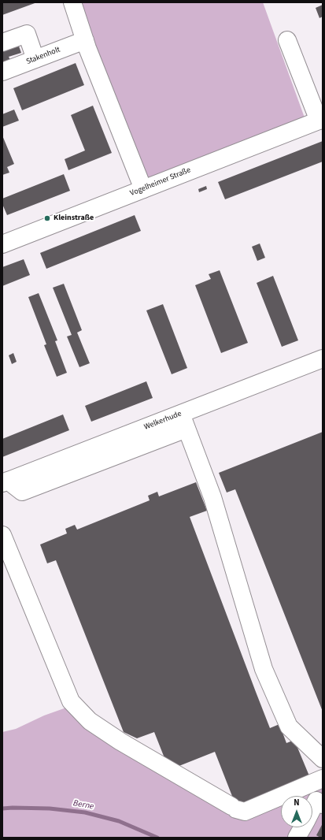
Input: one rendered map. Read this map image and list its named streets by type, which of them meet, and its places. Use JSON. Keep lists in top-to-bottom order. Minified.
{"streets":{"street":["Stakenholt","Vogelheimer Straße","Welkerhude"]},"water":["Berne"],"places":["Kleinstraße"],"north":"top"}
